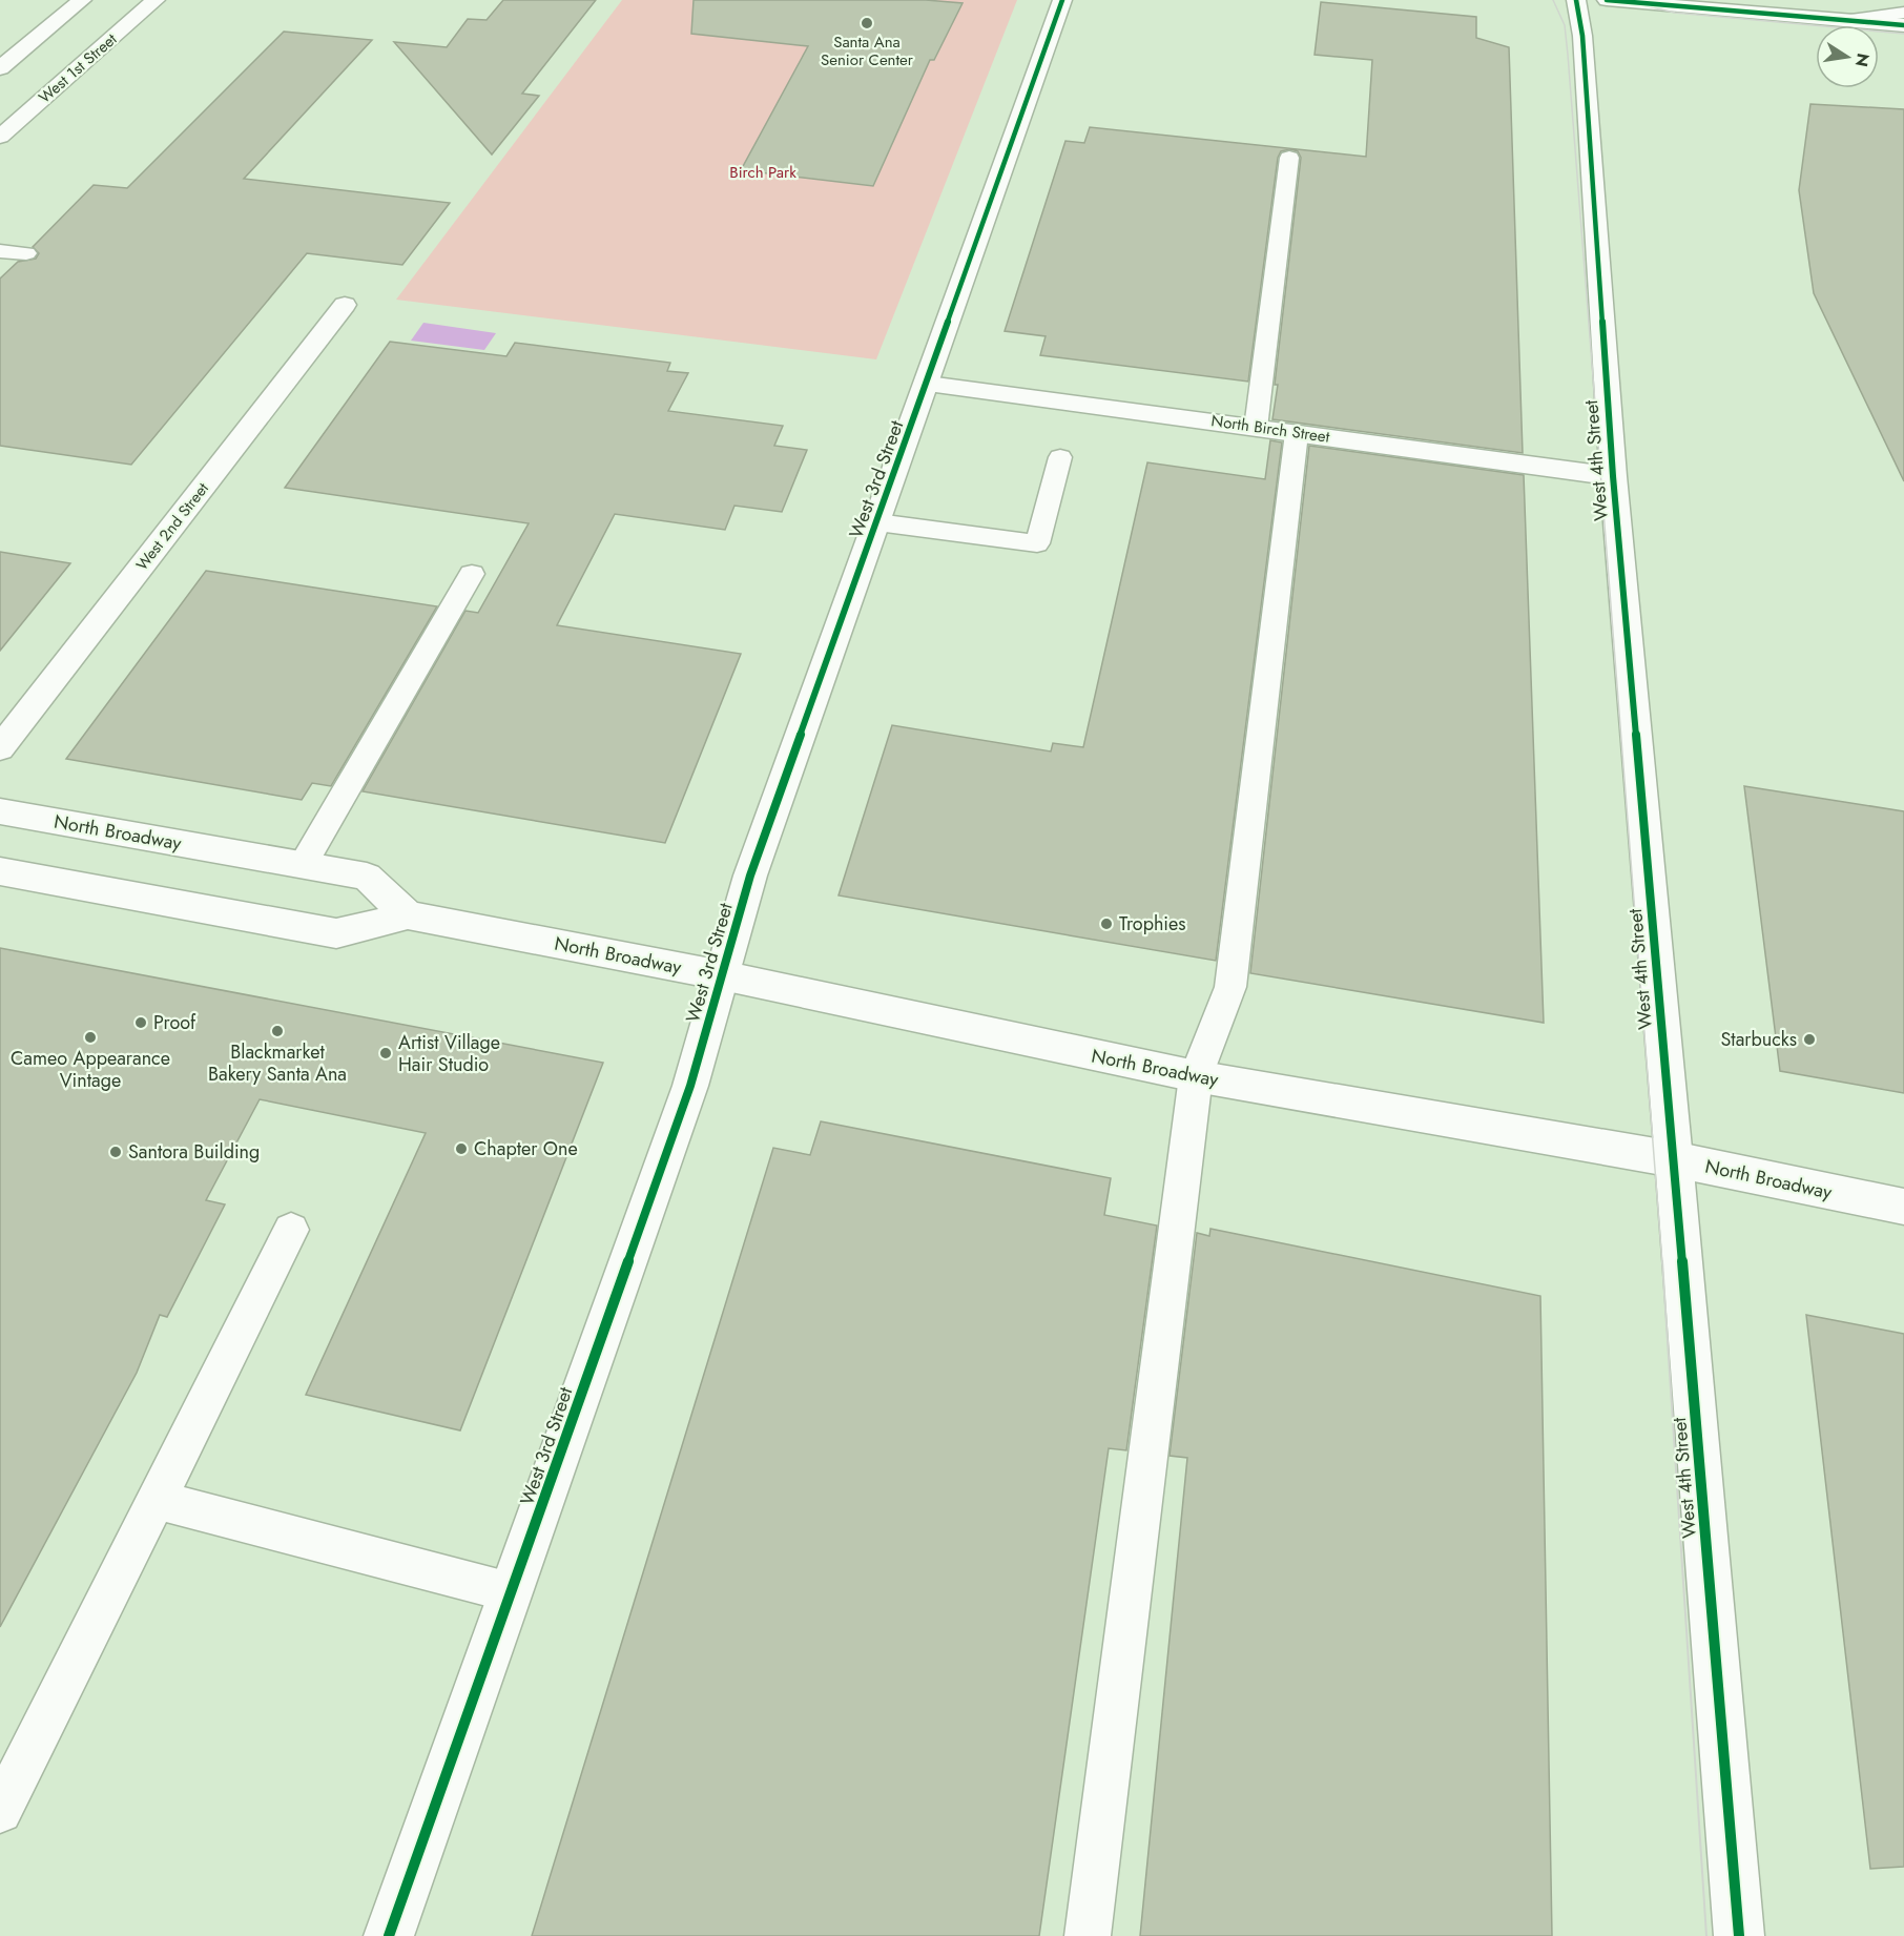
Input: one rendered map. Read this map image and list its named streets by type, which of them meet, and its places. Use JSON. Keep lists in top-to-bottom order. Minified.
{"streets":{"street":["West 1st Street","North Birch Street","West 4th Street","West 3rd Street","West 2nd Street","North Broadway"]},"crossings":[["North Birch Street","West 4th Street"],["North Birch Street","West 3rd Street"],["West 4th Street","North Broadway"],["West 3rd Street","North Broadway"]],"parks":["Birch Park"],"places":["Santa Ana Senior Center","Trophies","Proof","Blackmarket Bakery Santa Ana","Cameo Appearance Vintage","Starbucks","Artist Village Hair Studio","Chapter One","Santora Building"],"north":"right"}
